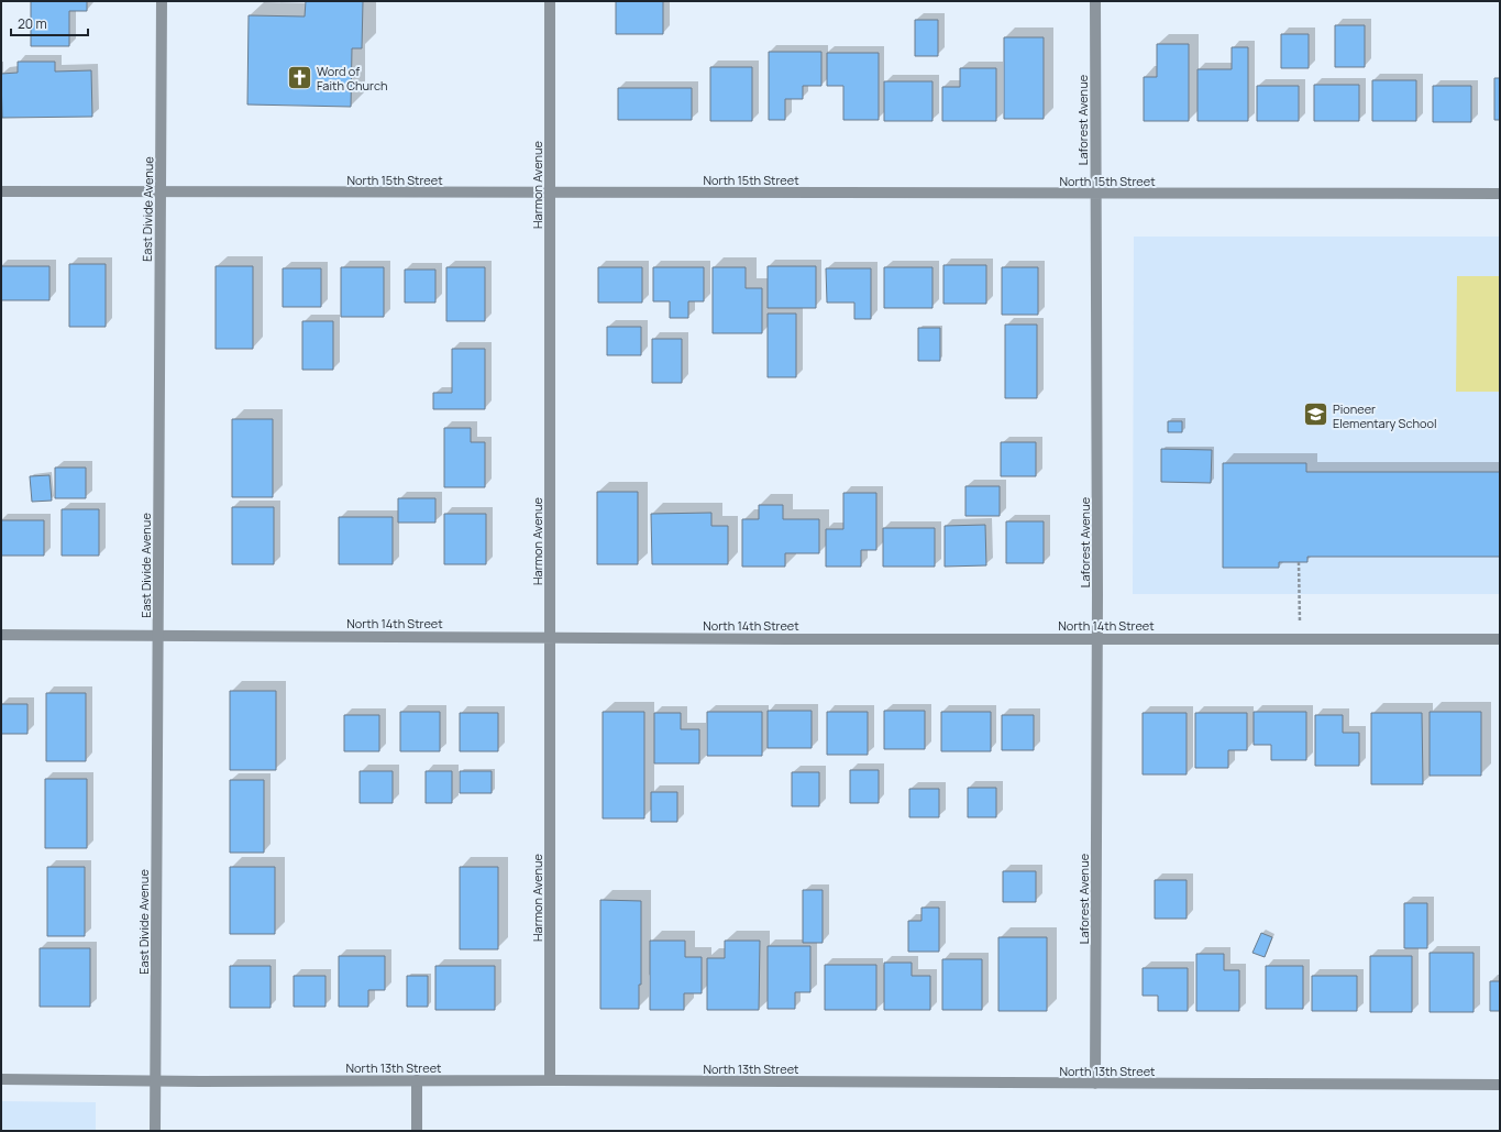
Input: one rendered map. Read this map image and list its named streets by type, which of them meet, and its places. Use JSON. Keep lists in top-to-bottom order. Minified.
{"streets":{"street":["Laforest Avenue","North 15th Street","Harmon Avenue","East Divide Avenue","North 14th Street","North 13th Street"]},"crossings":[["Laforest Avenue","North 15th Street"],["Laforest Avenue","North 14th Street"],["Laforest Avenue","North 13th Street"],["North 15th Street","Harmon Avenue"],["North 15th Street","East Divide Avenue"],["Harmon Avenue","North 14th Street"],["Harmon Avenue","North 13th Street"],["East Divide Avenue","North 14th Street"],["East Divide Avenue","North 13th Street"]],"places":{"church":["Word of Faith Church"],"school or university":["Pioneer Elementary School"]},"scale_bar":"20 m"}
